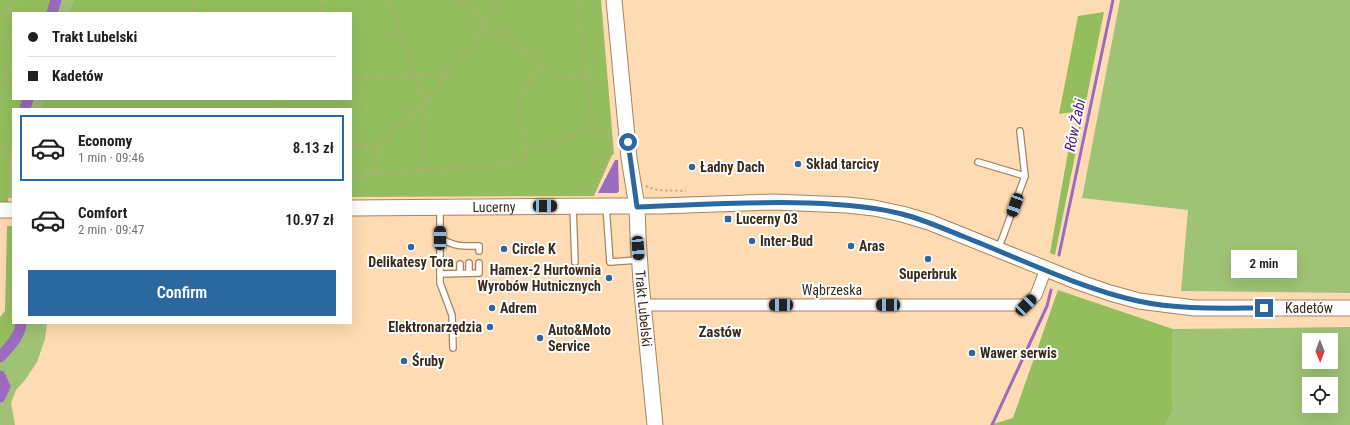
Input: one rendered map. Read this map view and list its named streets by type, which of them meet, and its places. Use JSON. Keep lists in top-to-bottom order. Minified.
{"streets":{"street":["Lucerny","Wąbrzeska","Trakt Lubelski","Kadetów"]},"crossings":[["Lucerny","Trakt Lubelski"],["Lucerny","Kadetów"],["Wąbrzeska","Trakt Lubelski"],["Wąbrzeska","Kadetów"],["Trakt Lubelski","Kadetów"]],"districts":["Zastów"],"water":["Rów Żabi"],"places":{"other":["Skład tarcicy","Ładny Dach","Inter-Bud","Aras","Delikatesy Tora","Circle K","Superbruk","Hamex-2 Hurtownia Wyrobów Hutnicznych","Adrem","Elektronarzędzia","Auto&Moto Service","Wawer serwis","Śruby"],"transit":["Lucerny 03"]},"north":"bottom","page":{"banner":["Trakt Lubelski","Kadetów"],"list":[{"name":"Economy","note":"1 min · 09:46","value":"8.13 zł"},{"name":"Comfort","note":"2 min · 09:47","value":"10.97 zł"}],"bubble":"2 min","buttons":"Confirm"}}
